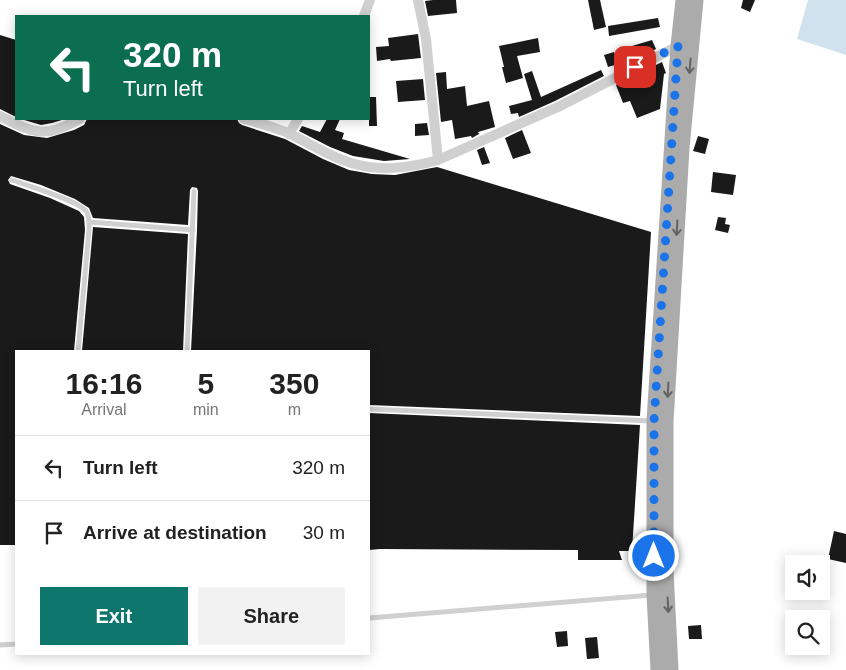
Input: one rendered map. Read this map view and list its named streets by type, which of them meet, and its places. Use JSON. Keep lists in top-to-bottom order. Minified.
{"page":{"turn":["320 m","Turn left"],"eta":["16:16","Arrival","5","min","350","m"],"list":[{"name":"Turn left","value":"320 m"},{"name":"Arrive at destination","value":"30 m"}],"buttons":["Exit","Share"]}}
